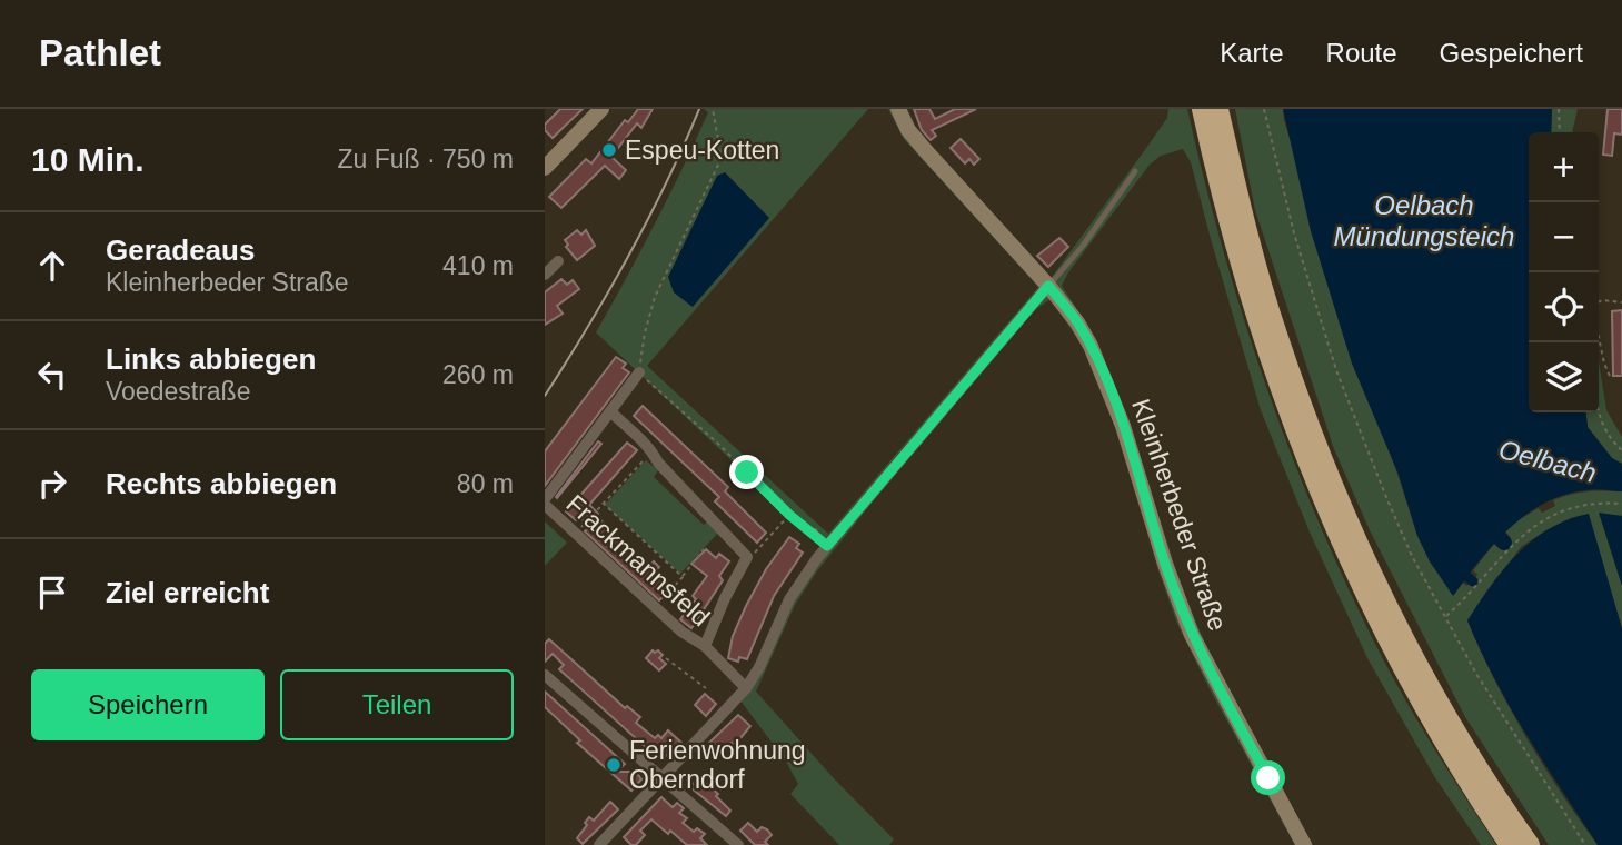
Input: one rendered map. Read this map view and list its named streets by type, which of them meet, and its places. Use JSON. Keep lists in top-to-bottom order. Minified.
{"streets":{"street":["Kleinherbeder Straße","Frackmannsfeld"]},"water":["Oelbach Mündungsteich","Oelbach"],"places":["Espeu-Kotten","Ferienwohnung Oberndorf"],"page":{"header":"Pathlet","nav":["Karte","Route","Gespeichert"],"heading":["10 Min.","Zu Fuß · 750 m"],"map_buttons":["+","−"],"list":[["Geradeaus","Kleinherbeder Straße","410 m"],["Links abbiegen","Voedestraße","260 m"],["Rechts abbiegen","80 m"],"Ziel erreicht"],"buttons":["Speichern","Teilen"]}}
